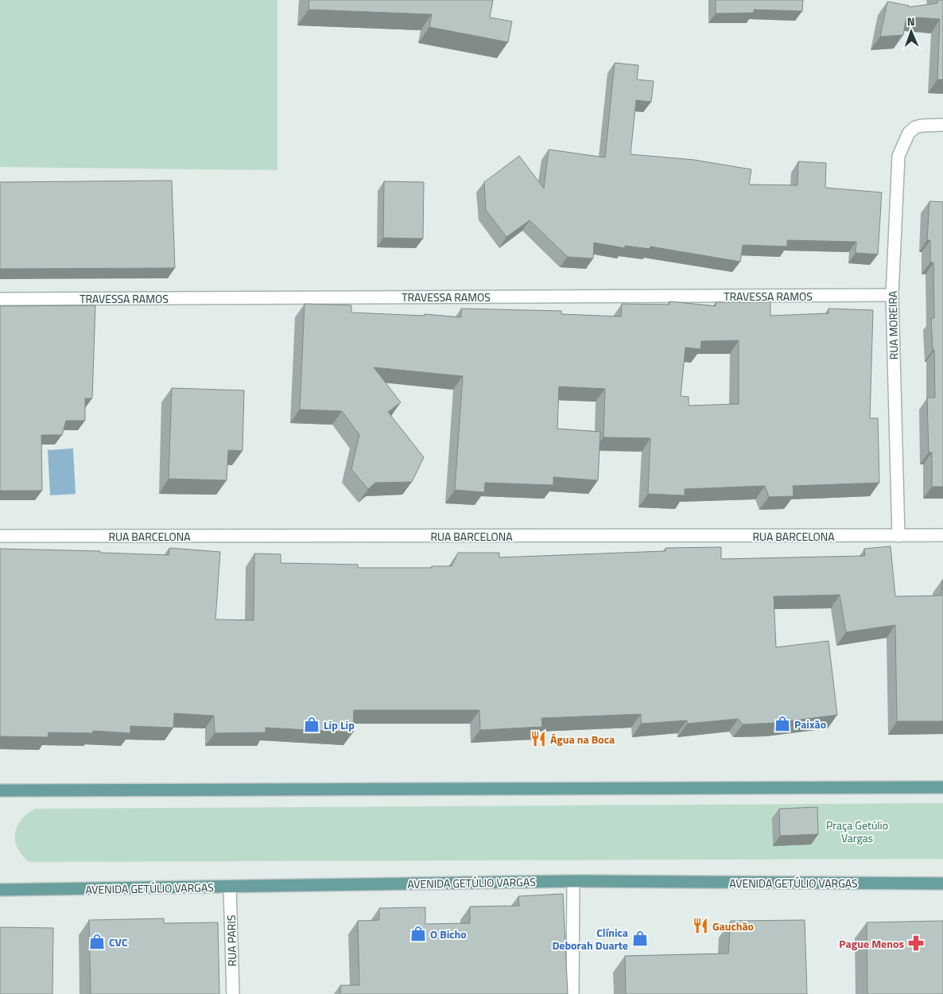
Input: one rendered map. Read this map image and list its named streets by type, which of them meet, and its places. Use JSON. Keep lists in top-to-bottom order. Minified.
{"streets":{"main road":["AVENIDA GETÚLIO VARGAS"],"street":["TRAVESSA RAMOS","RUA MOREIRA","RUA BARCELONA","RUA PARIS"]},"crossings":[["TRAVESSA RAMOS","RUA MOREIRA"],["RUA MOREIRA","RUA BARCELONA"],["AVENIDA GETÚLIO VARGAS","RUA PARIS"]],"parks":["Praça Getúlio Vargas"],"places":{"shop":["Paixão","Lip Lip","O Bicho","Clínica Deborah Duarte","CVC"],"restaurant":["Água na Boca","Gauchão"],"pharmacy":["Pague Menos"]},"north":"top"}
